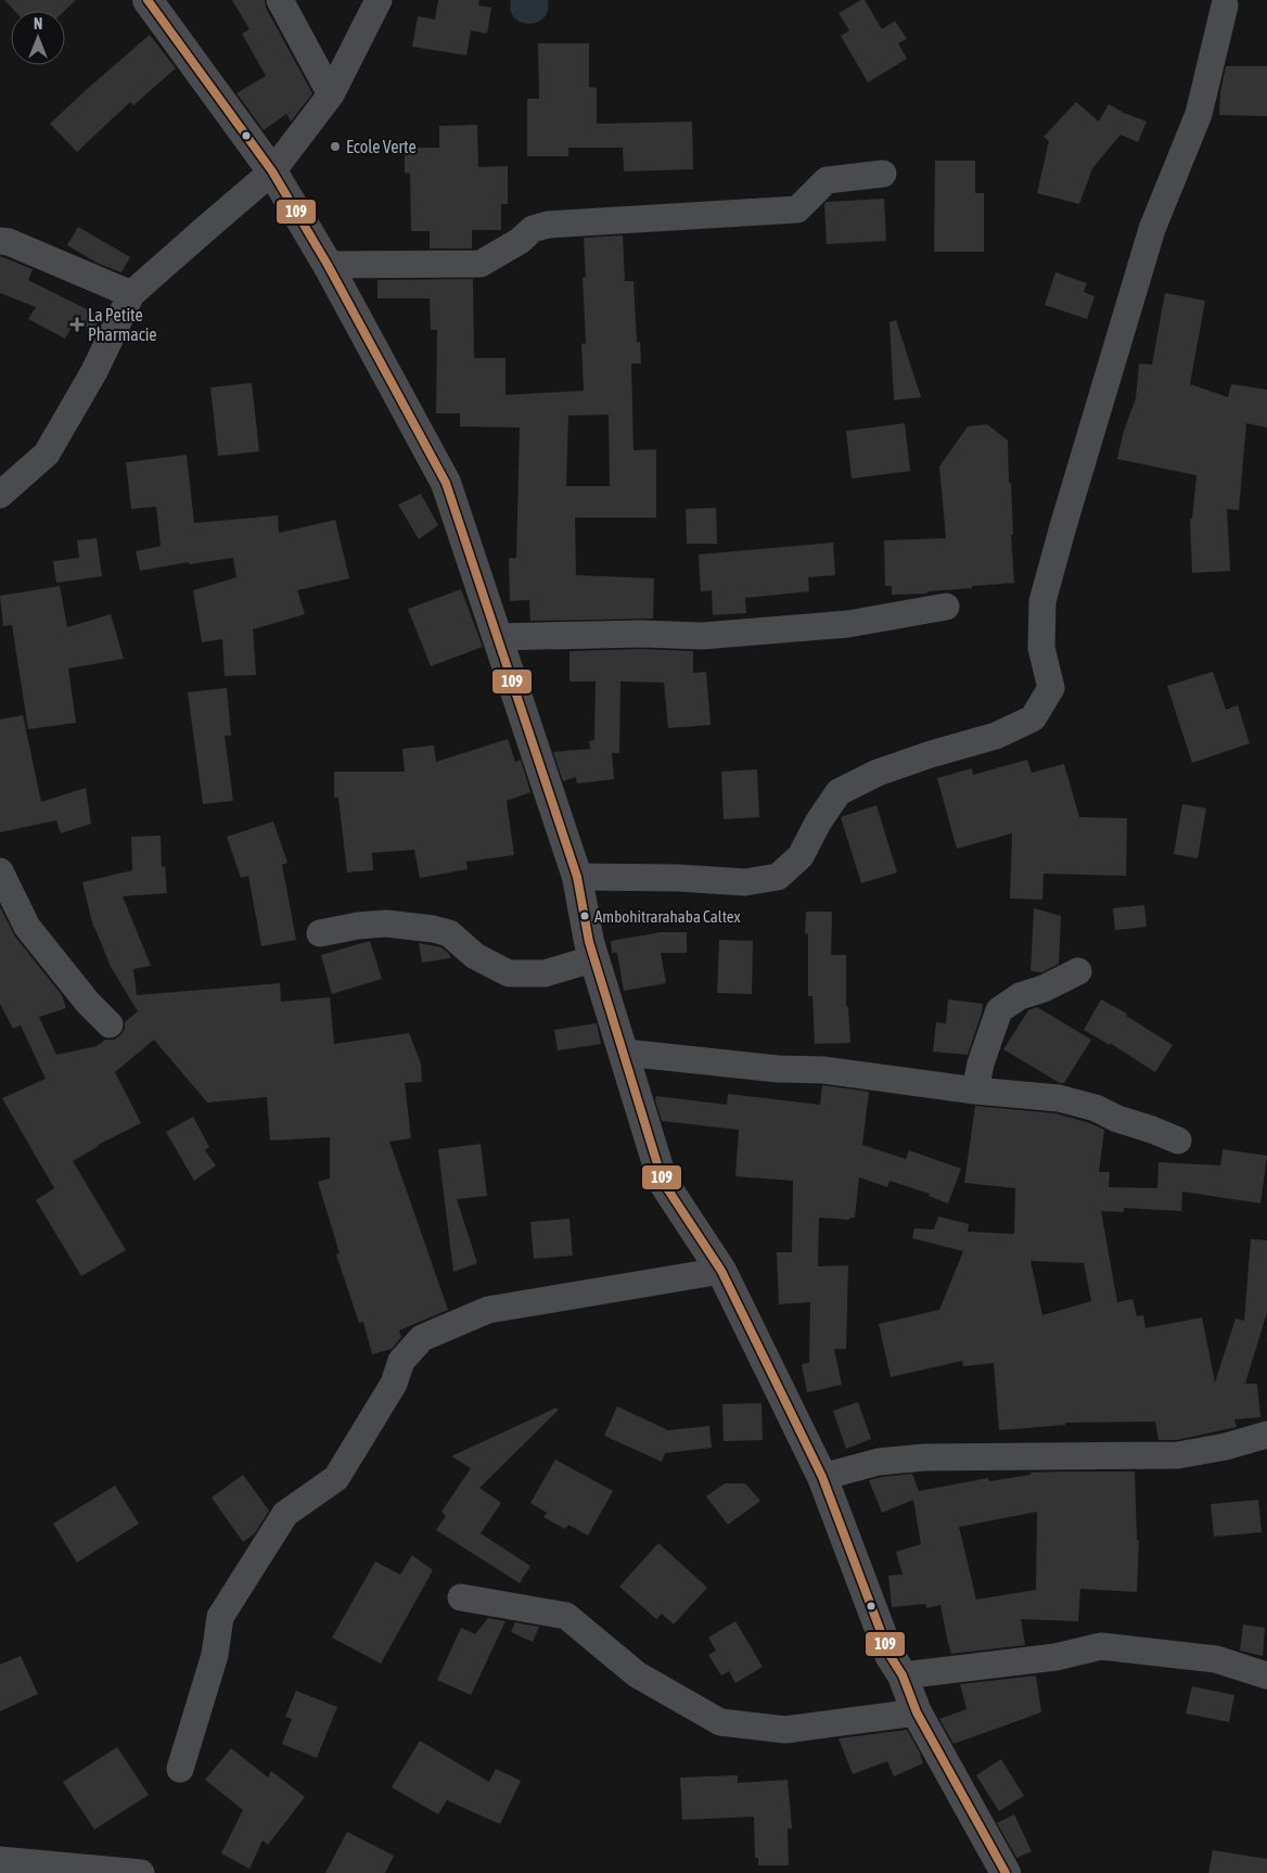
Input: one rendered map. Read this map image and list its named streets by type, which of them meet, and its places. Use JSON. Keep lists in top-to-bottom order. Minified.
{"places":{"other":["Ecole Verte","Ambohitrarahaba Caltex"],"health":["La Petite Pharmacie"]},"lines":["transit line 109"],"north":"top"}
